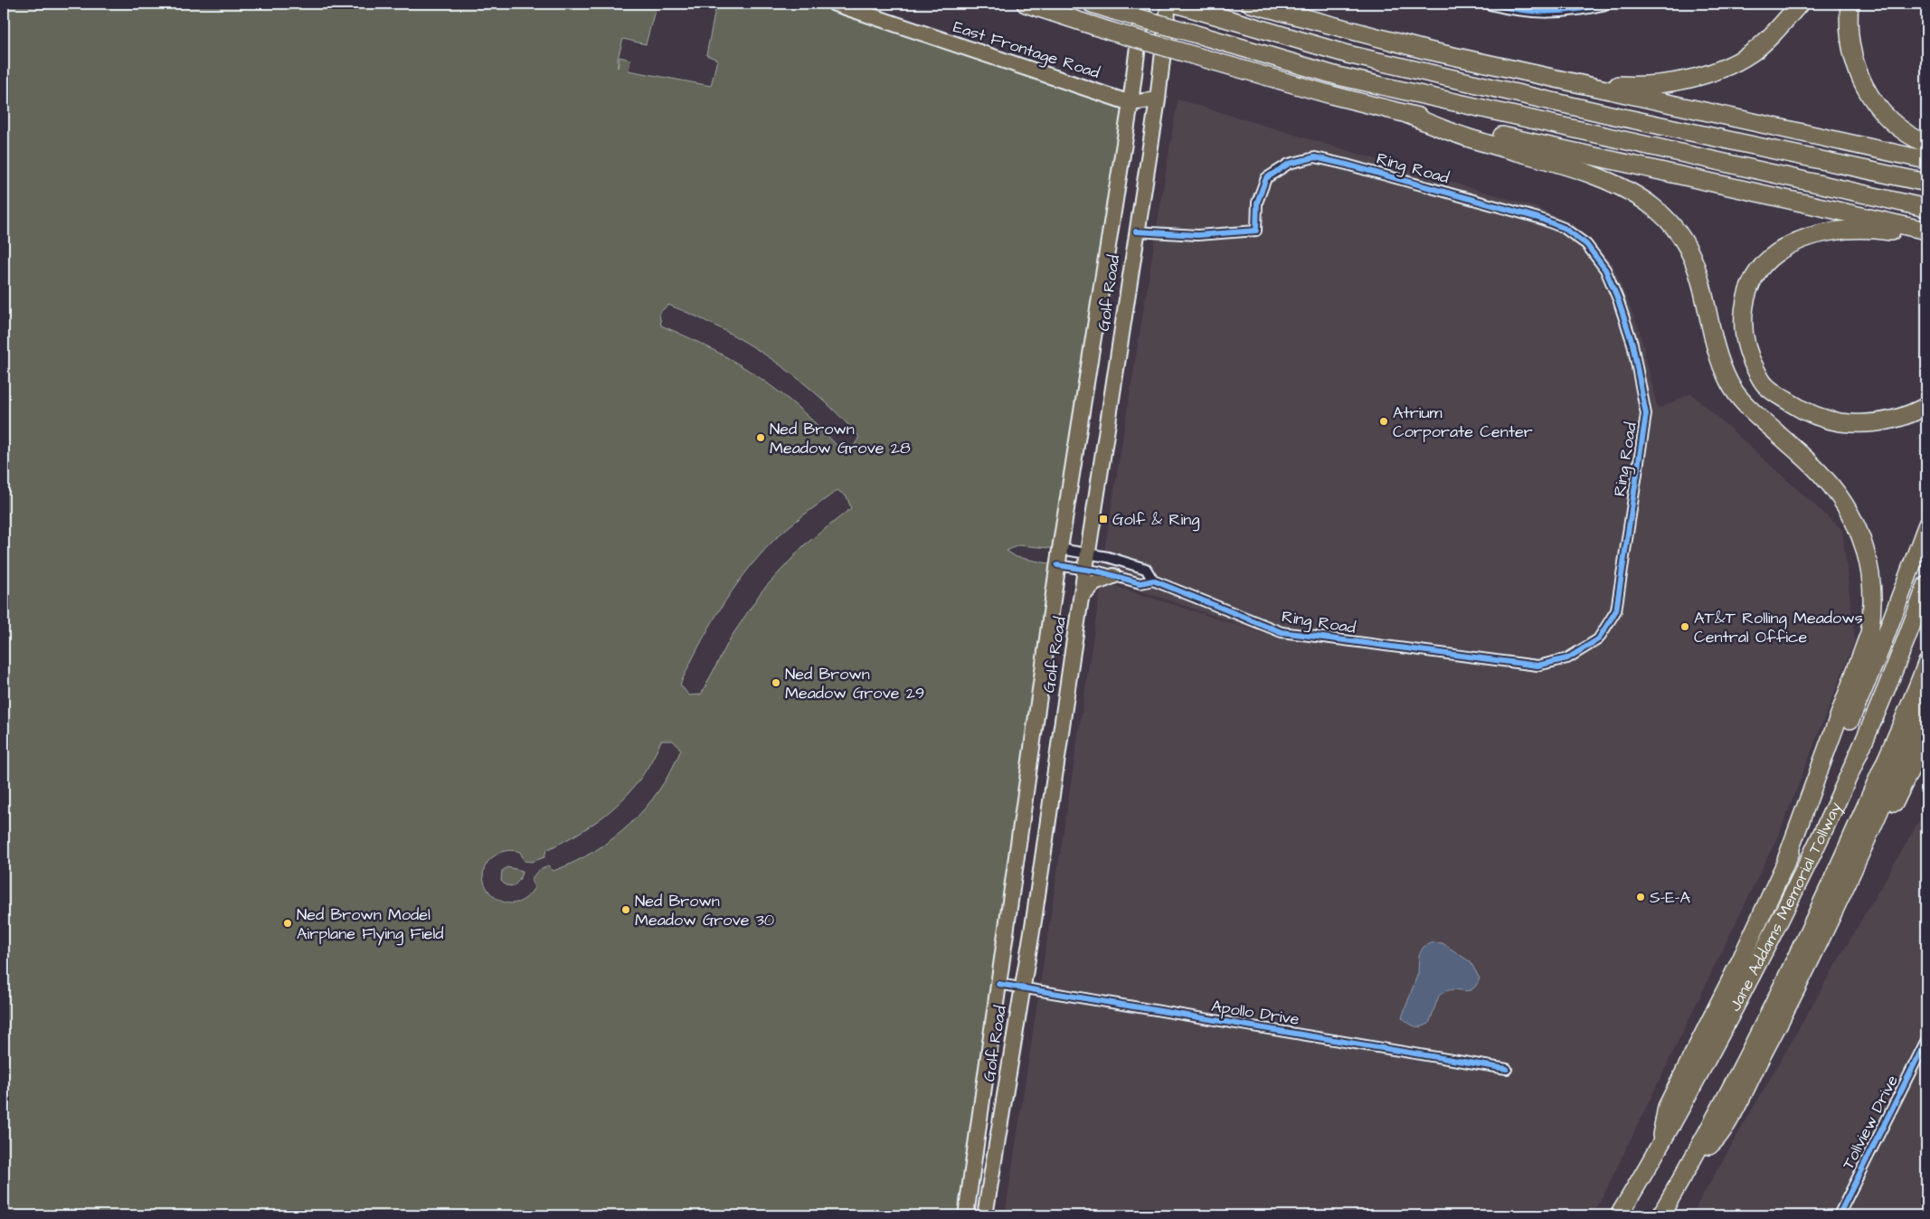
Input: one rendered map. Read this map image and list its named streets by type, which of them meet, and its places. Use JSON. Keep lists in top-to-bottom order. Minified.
{"streets":{"highway":["Jane Addams Memorial Tollway"],"main road":["East Frontage Road","Golf Road"],"street":["Ring Road","Apollo Drive","Tollview Drive"]},"crossings":[["East Frontage Road","Golf Road"],["Ring Road","Golf Road"],["Golf Road","Apollo Drive"]],"places":{"other":["Atrium Corporate Center","Ned Brown Meadow Grove 28","AT&T Rolling Meadows Central Office","Ned Brown Meadow Grove 29","S-E-A","Ned Brown Meadow Grove 30","Ned Brown Model Airplane Flying Field"],"transit":["Golf & Ring"]}}
